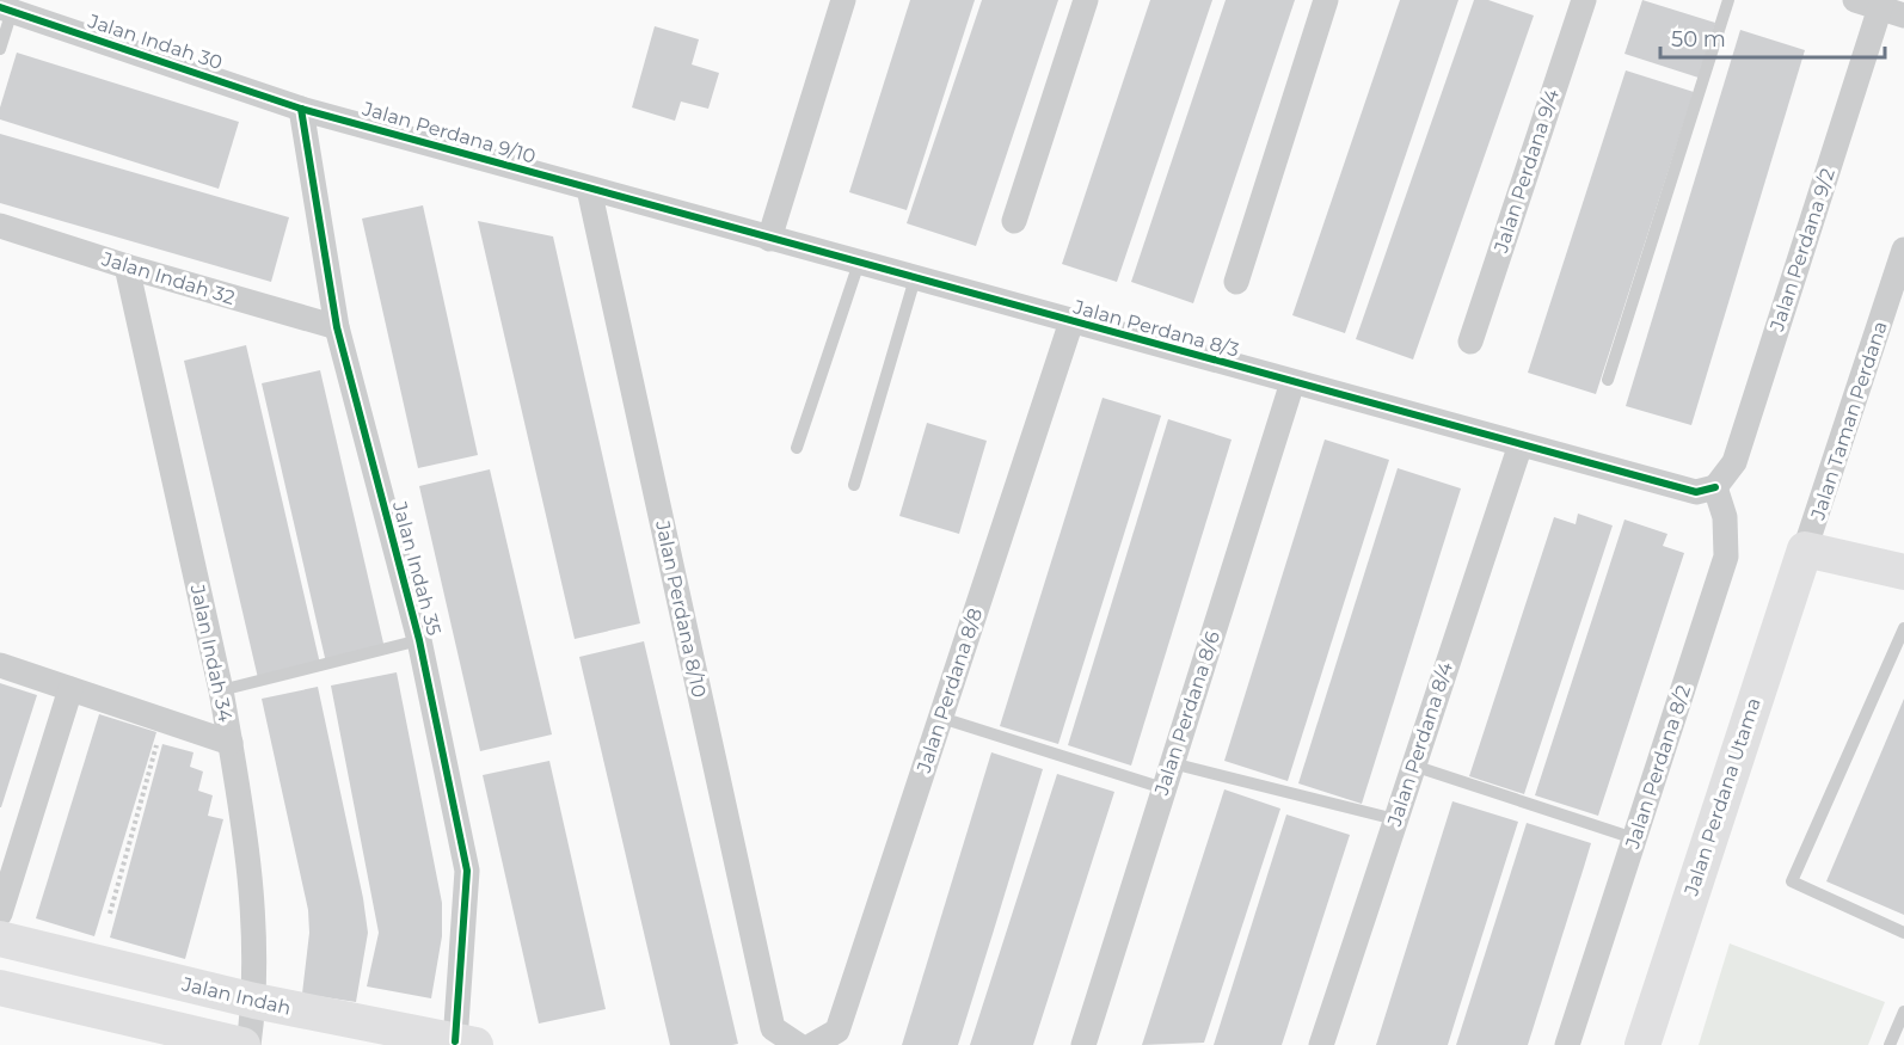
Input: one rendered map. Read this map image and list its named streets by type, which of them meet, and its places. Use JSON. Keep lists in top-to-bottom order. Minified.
{"streets":{"street":["Jalan Indah 30","Jalan Perdana 9/10","Jalan Perdana 9/4","Jalan Perdana 9/2","Jalan Indah 32","Jalan Perdana 8/3","Jalan Taman Perdana","Jalan Indah 35","Jalan Perdana 8/10","Jalan Indah 34","Jalan Perdana 8/8","Jalan Perdana 8/6","Jalan Perdana 8/4","Jalan Perdana 8/2","Jalan Perdana Utama","Jalan Indah"]},"crossings":[["Jalan Indah 30","Jalan Perdana 9/10"],["Jalan Indah 30","Jalan Indah 35"],["Jalan Perdana 9/10","Jalan Perdana 8/3"],["Jalan Perdana 9/10","Jalan Indah 35"],["Jalan Perdana 9/10","Jalan Perdana 8/10"],["Jalan Perdana 9/2","Jalan Perdana 8/3"],["Jalan Perdana 9/2","Jalan Perdana 8/2"],["Jalan Indah 32","Jalan Indah 35"],["Jalan Indah 32","Jalan Indah 34"],["Jalan Perdana 8/3","Jalan Perdana 8/10"],["Jalan Perdana 8/3","Jalan Perdana 8/8"],["Jalan Perdana 8/3","Jalan Perdana 8/6"],["Jalan Perdana 8/3","Jalan Perdana 8/4"],["Jalan Perdana 8/3","Jalan Perdana 8/2"],["Jalan Taman Perdana","Jalan Perdana Utama"],["Jalan Indah 35","Jalan Indah"],["Jalan Indah 34","Jalan Indah"]],"scale_bar":"50 m"}
